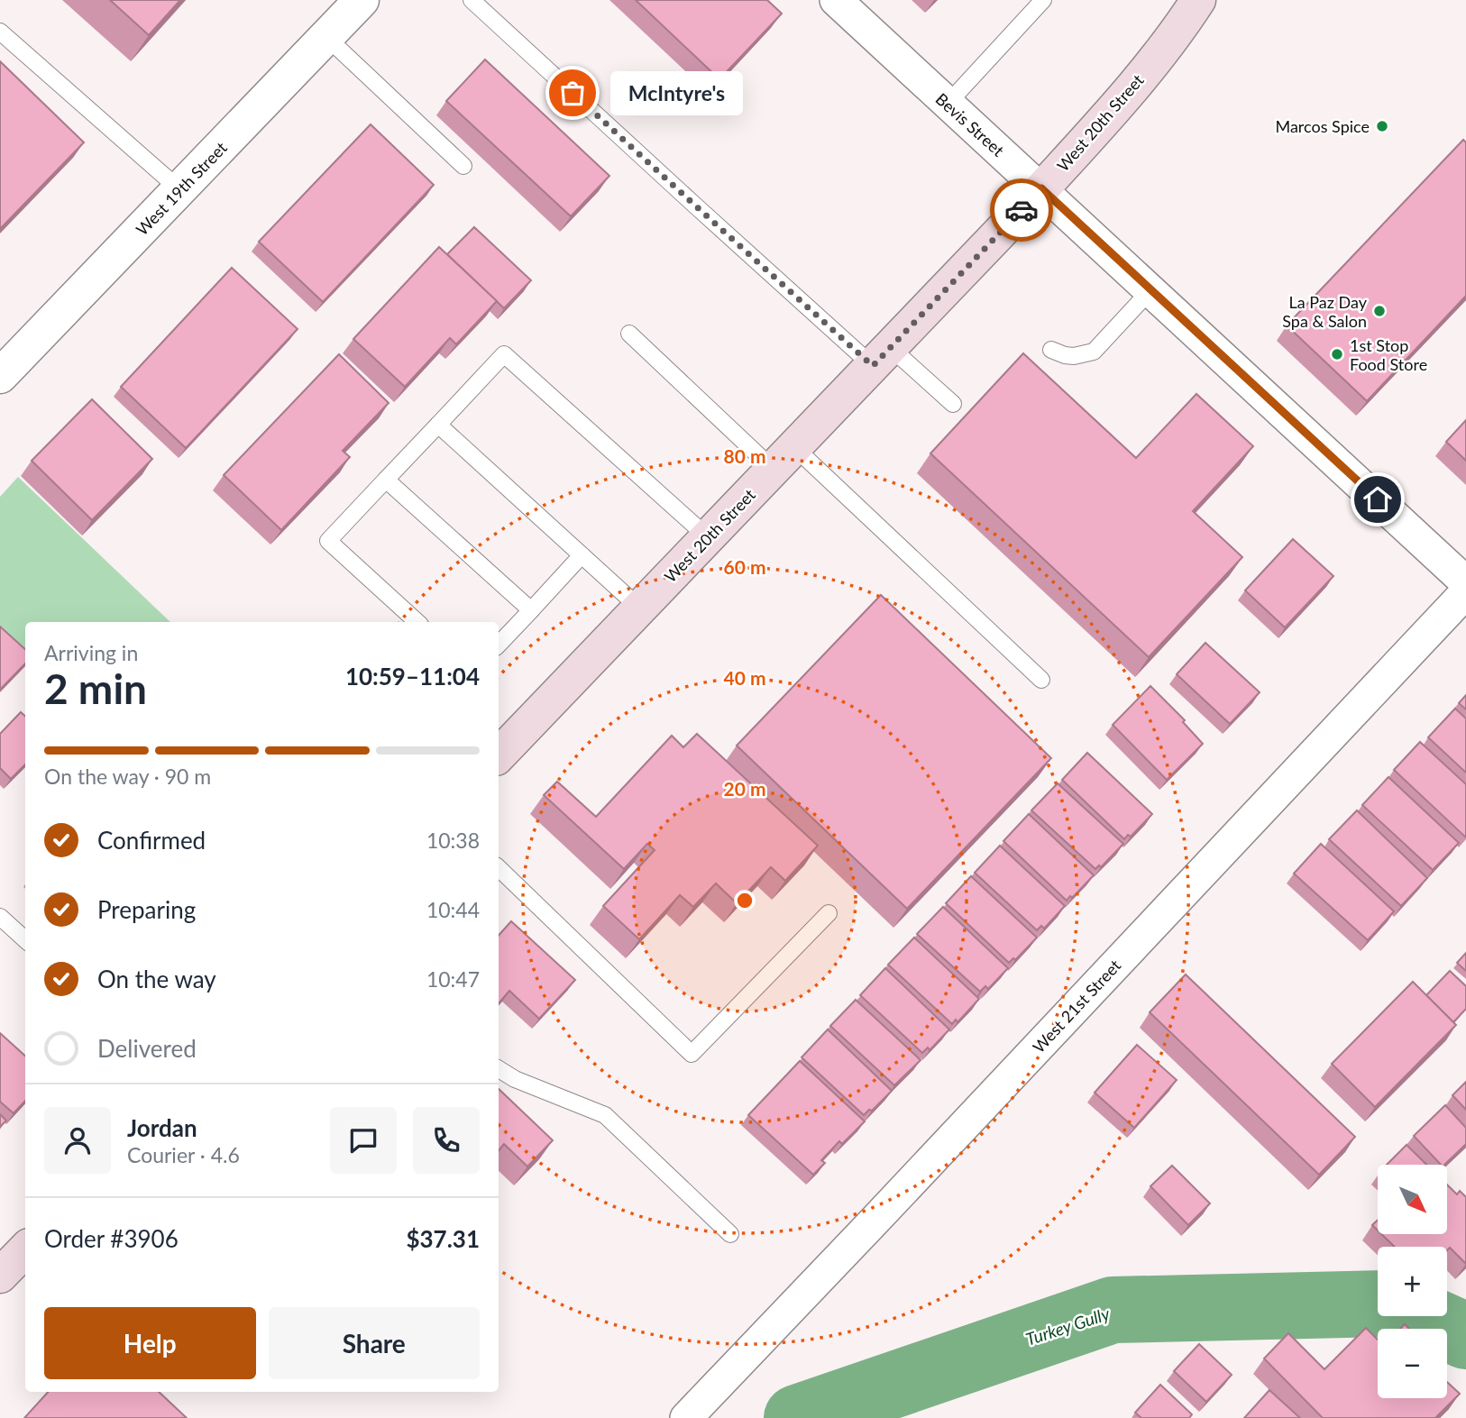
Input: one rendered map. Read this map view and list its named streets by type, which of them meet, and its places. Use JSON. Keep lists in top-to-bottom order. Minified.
{"streets":{"main road":["West 20th Street"],"street":["Bevis Street","West 19th Street","West 21st Street"]},"crossings":[["West 20th Street","Bevis Street"]],"water":["Turkey Gully"],"places":["McIntyre's","Marcos Spice","La Paz Day Spa & Salon","1st Stop Food Store"],"north":"bottom right","page":{"bubble":"McIntyre's","heading":["2 min","Arriving in","10:59–11:04"],"panel":["Jordan","Courier · 4.6","Order #3906","$37.31"],"bar":"On the way · 90 m","list":[["Confirmed","10:38"],["Preparing","10:44"],["On the way","10:47"],"Delivered"],"map_buttons":["+","−"],"buttons":["Help","Share"]},"rings":["80 m","60 m","40 m","20 m"]}
